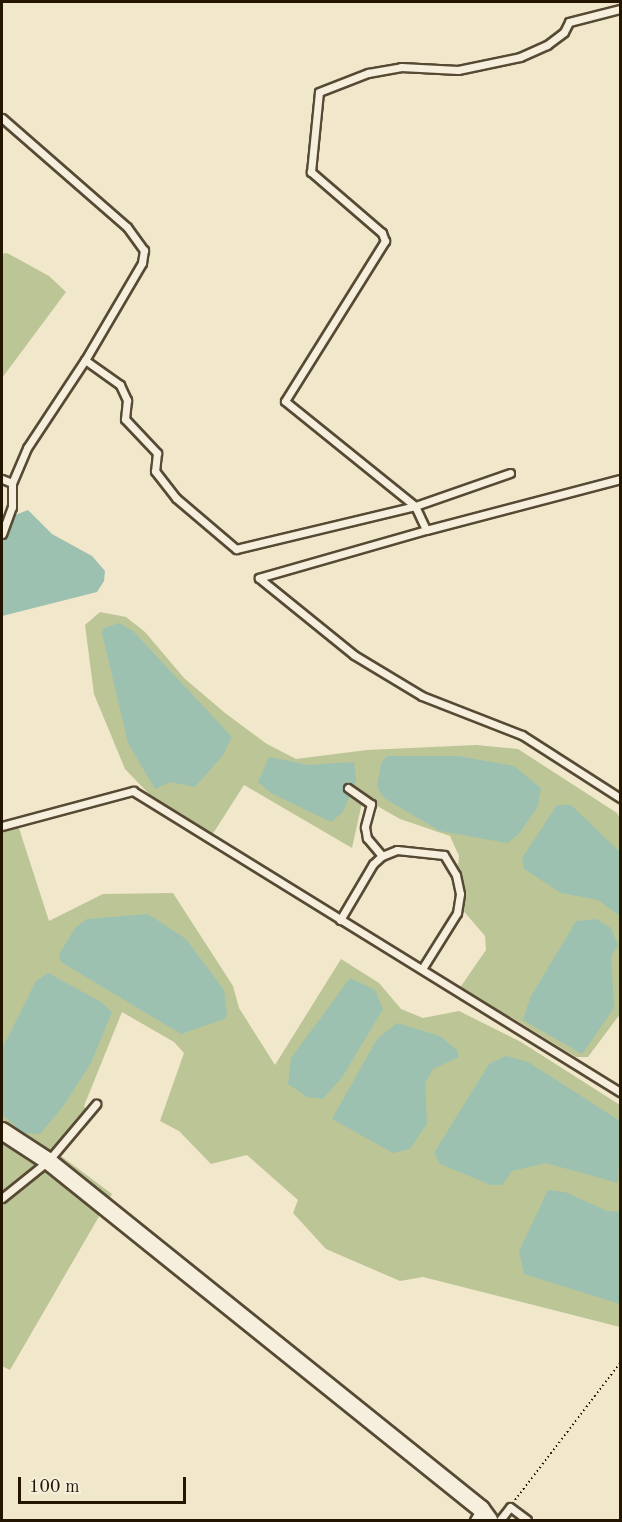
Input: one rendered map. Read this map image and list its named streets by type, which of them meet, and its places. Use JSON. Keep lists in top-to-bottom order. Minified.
{"scale_bar":"100 m"}
